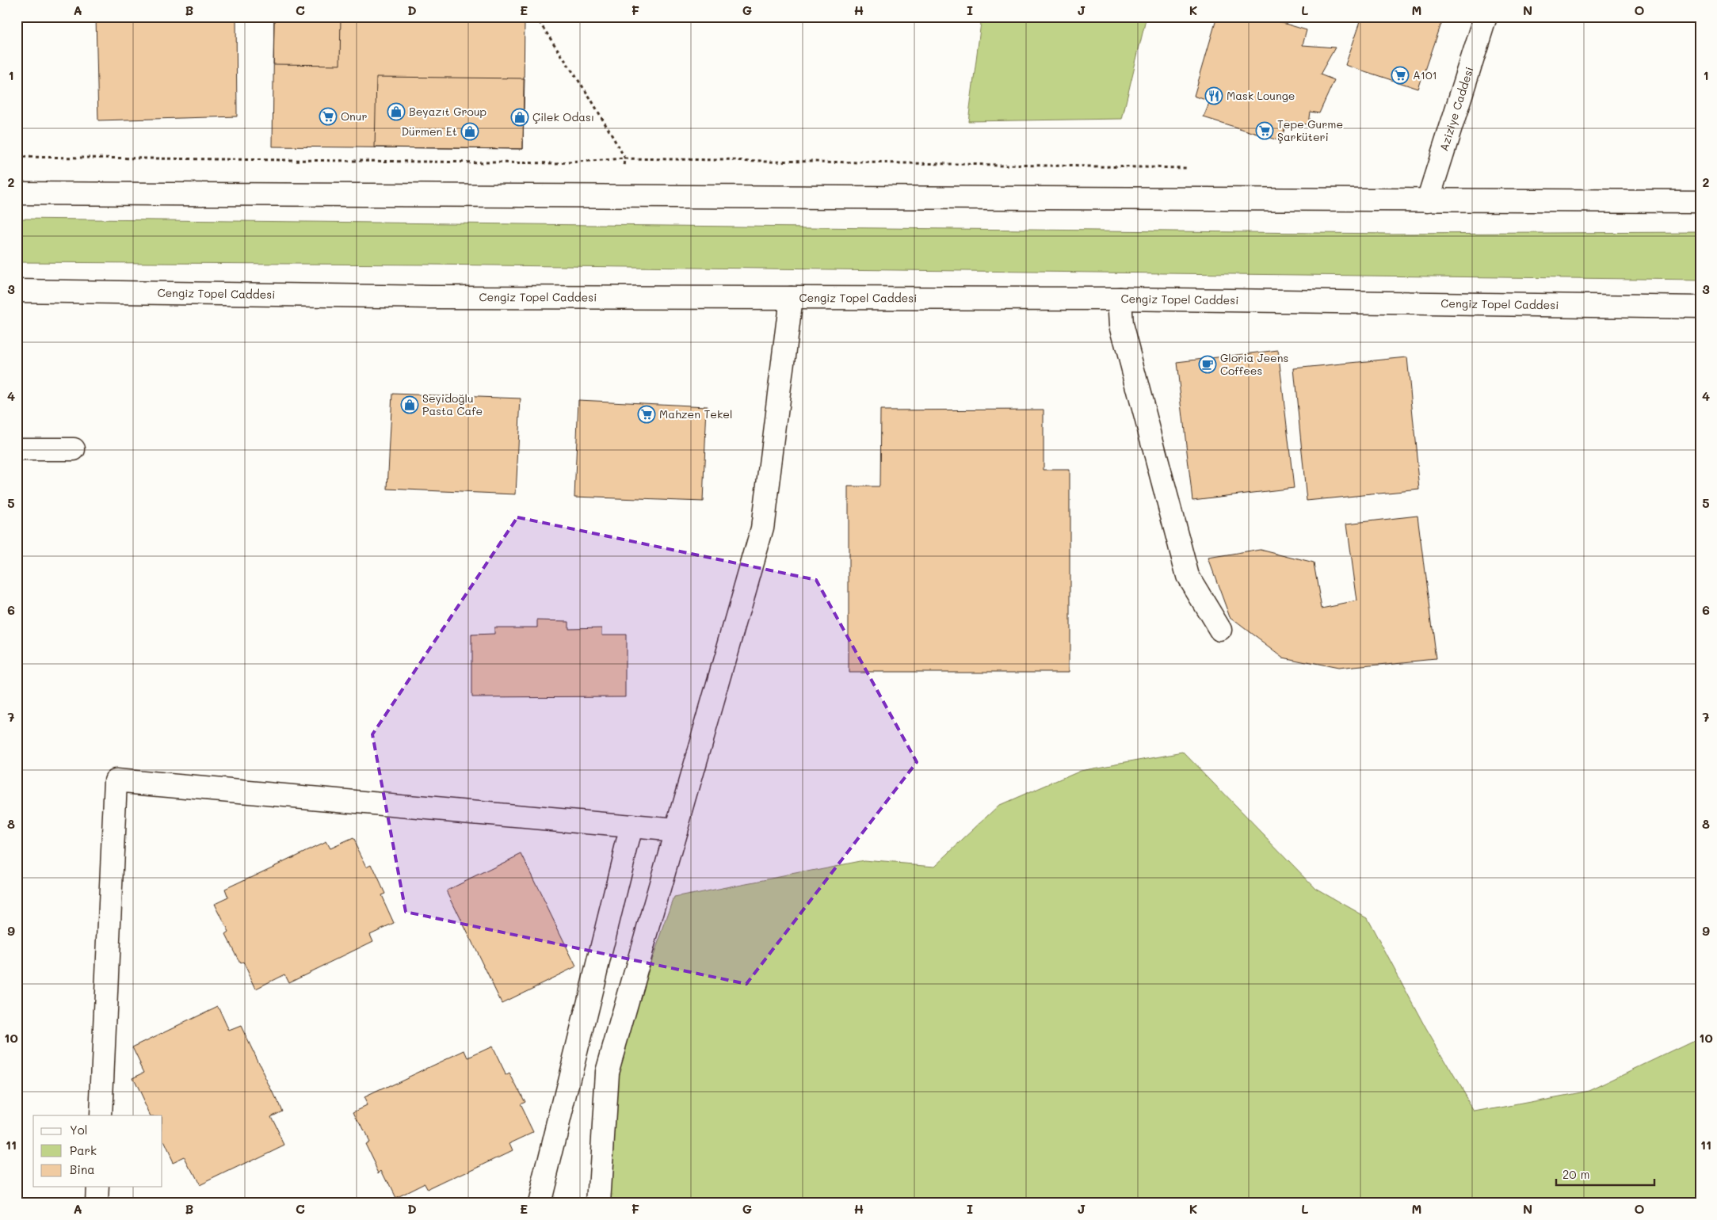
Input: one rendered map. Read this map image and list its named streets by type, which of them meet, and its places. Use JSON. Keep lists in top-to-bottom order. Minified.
{"streets":{"main road":["Aziziye Caddesi","Cengiz Topel Caddesi"]},"places":{"supermarket":["A101","Onur","Tepe Gurme Şarküteri","Mahzen Tekel"],"restaurant":["Mask Lounge"],"shop":["Beyazıt Group","Çilek Odası","Dürmen Et","Seyidoğlu Pasta Cafe"],"cafe":["Gloria Jeens Coffees"]},"legend":["Yol","Park","Bina"],"scale_bar":"20 m","grid":{"columns":["A","B","C","D","E","F","G","H","I","J","K","L","M","N","O"],"rows":["1","2","3","4","5","6","7","8","9","10","11"]}}
